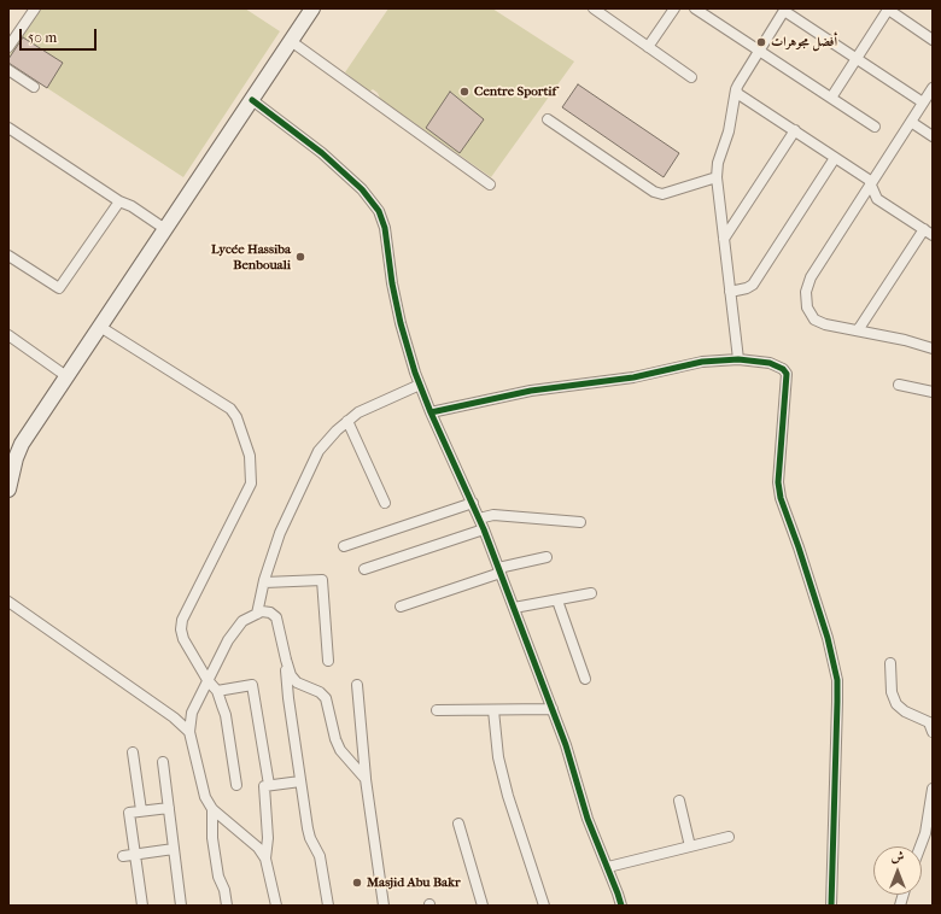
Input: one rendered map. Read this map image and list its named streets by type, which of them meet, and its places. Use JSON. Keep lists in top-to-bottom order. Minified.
{"places":["أفضل مجوهرات","Centre Sportif","Lycée Hassiba Benbouali","Masjid Abu Bakr"],"scale_bar":"50 m","north":"top"}
